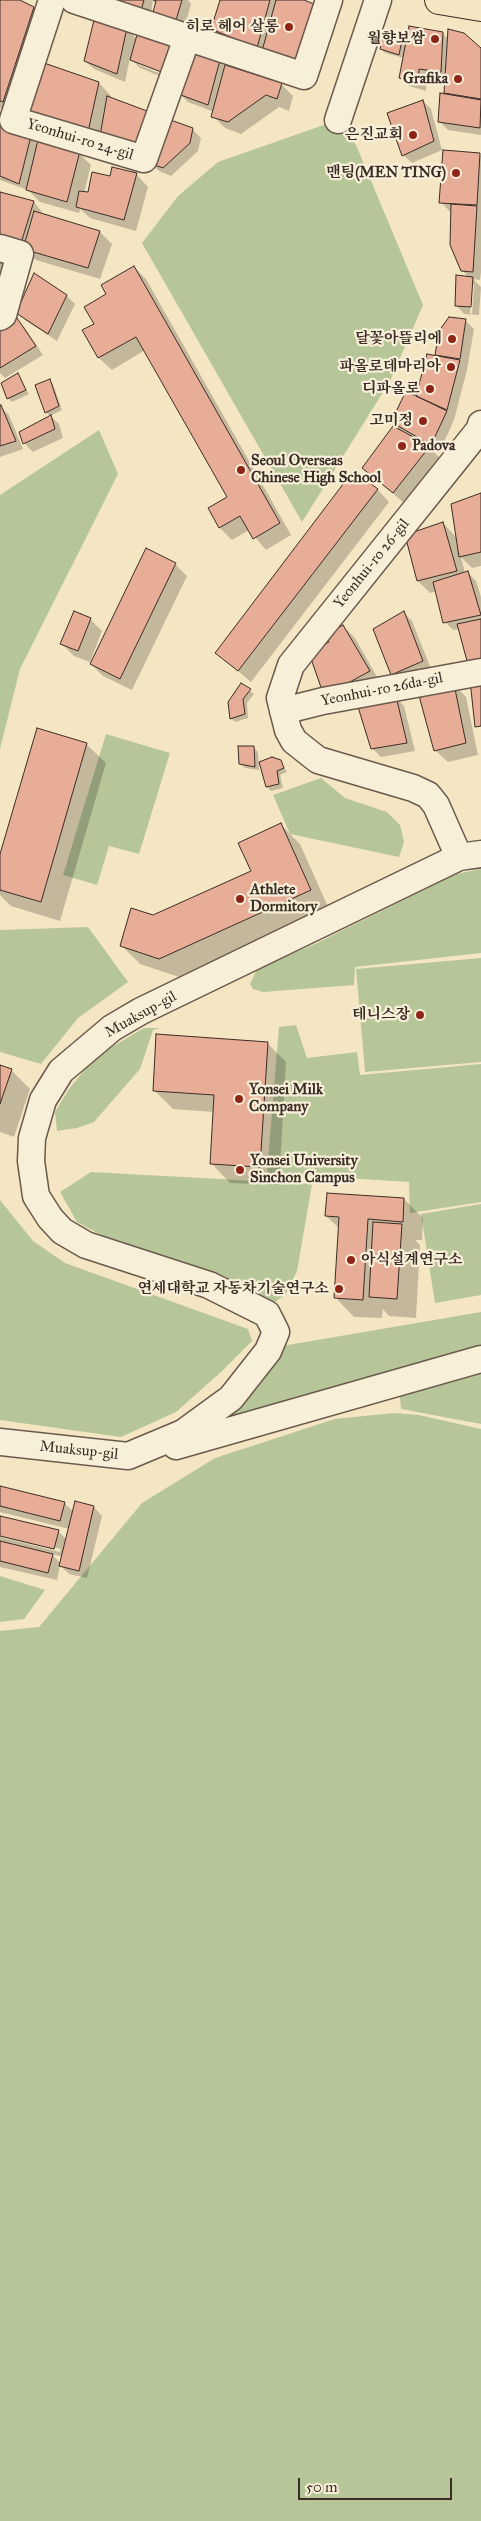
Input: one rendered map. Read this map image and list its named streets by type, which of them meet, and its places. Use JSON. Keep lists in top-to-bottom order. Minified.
{"streets":{"street":["Yeonhui-ro 24-gil","Yeonhui-ro 26-gil","Yeonhui-ro 26da-gil","Muaksup-gil"]},"crossings":[["Yeonhui-ro 26-gil","Yeonhui-ro 26da-gil"],["Yeonhui-ro 26-gil","Muaksup-gil"],["Yeonhui-ro 26da-gil","Muaksup-gil"]],"places":["히로 헤어 살롱","월향보쌈","Grafika","은진교회","맨팅(MEN TING)","달꽃아뜰리에","파올로데마리아","디파올로","고미정","Padova","Seoul Overseas Chinese High School","Athlete Dormitory","테니스장","Yonsei Milk Company","Yonsei University Sinchon Campus","아식설계연구소","연세대학교 자동차기술연구소"],"scale_bar":"50 m"}
